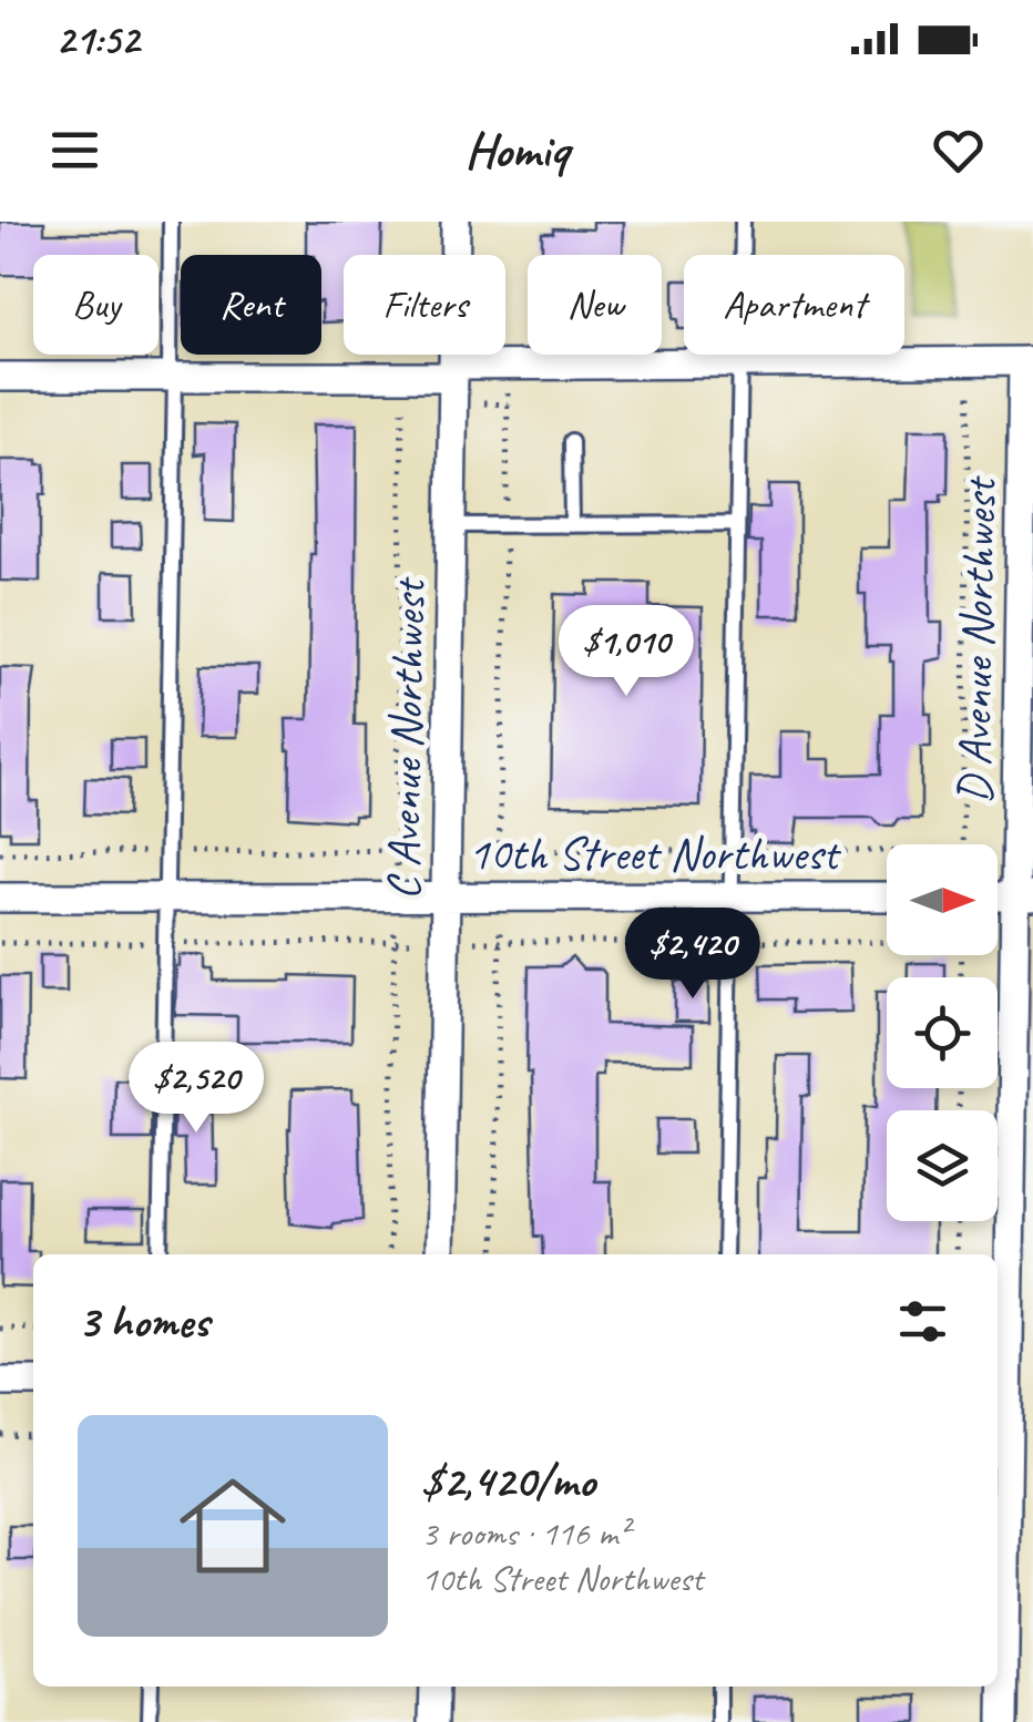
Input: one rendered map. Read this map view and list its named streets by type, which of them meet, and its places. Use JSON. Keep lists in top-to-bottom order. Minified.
{"streets":{"street":["D Avenue Northwest","C Avenue Northwest","10th Street Northwest"]},"crossings":[["C Avenue Northwest","10th Street Northwest"]],"north":"right","page":{"status":"21:52","header":"Homiq","chip":["Buy","Rent","Filters","New","Apartment"],"price":["$1,010","$2,420","$2,520"],"heading":"3 homes","list":[{"name":"$2,420/mo","note":"3 rooms · 116 m² · 10th Street Northwest"}]}}
